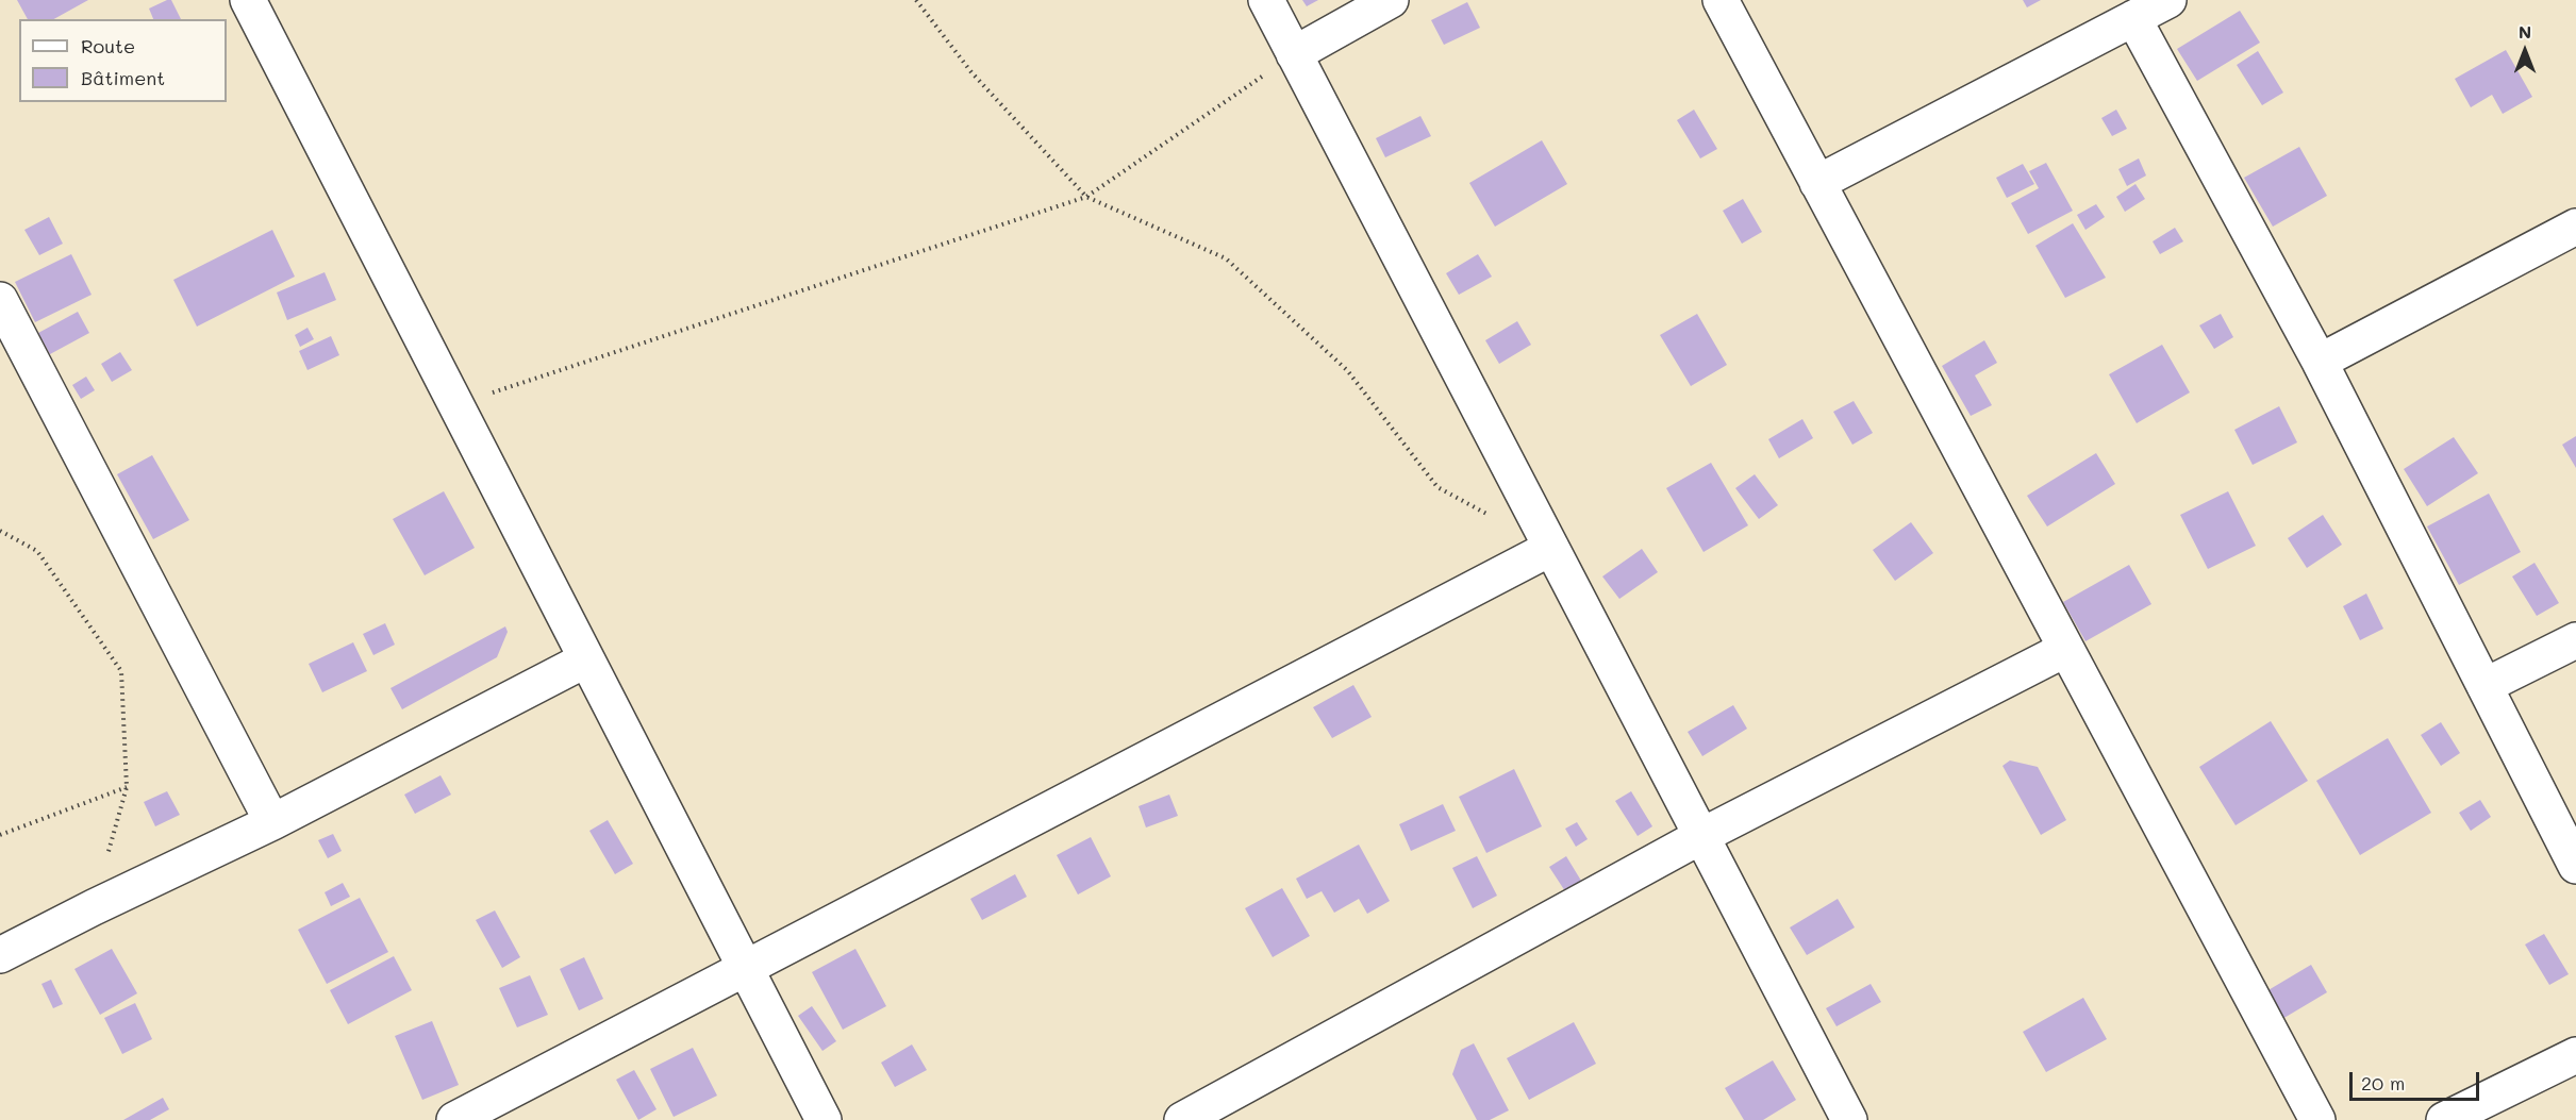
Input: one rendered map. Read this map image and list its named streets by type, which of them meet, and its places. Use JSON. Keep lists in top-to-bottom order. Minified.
{"legend":["Route","Bâtiment"],"scale_bar":"20 m","north":"top"}
